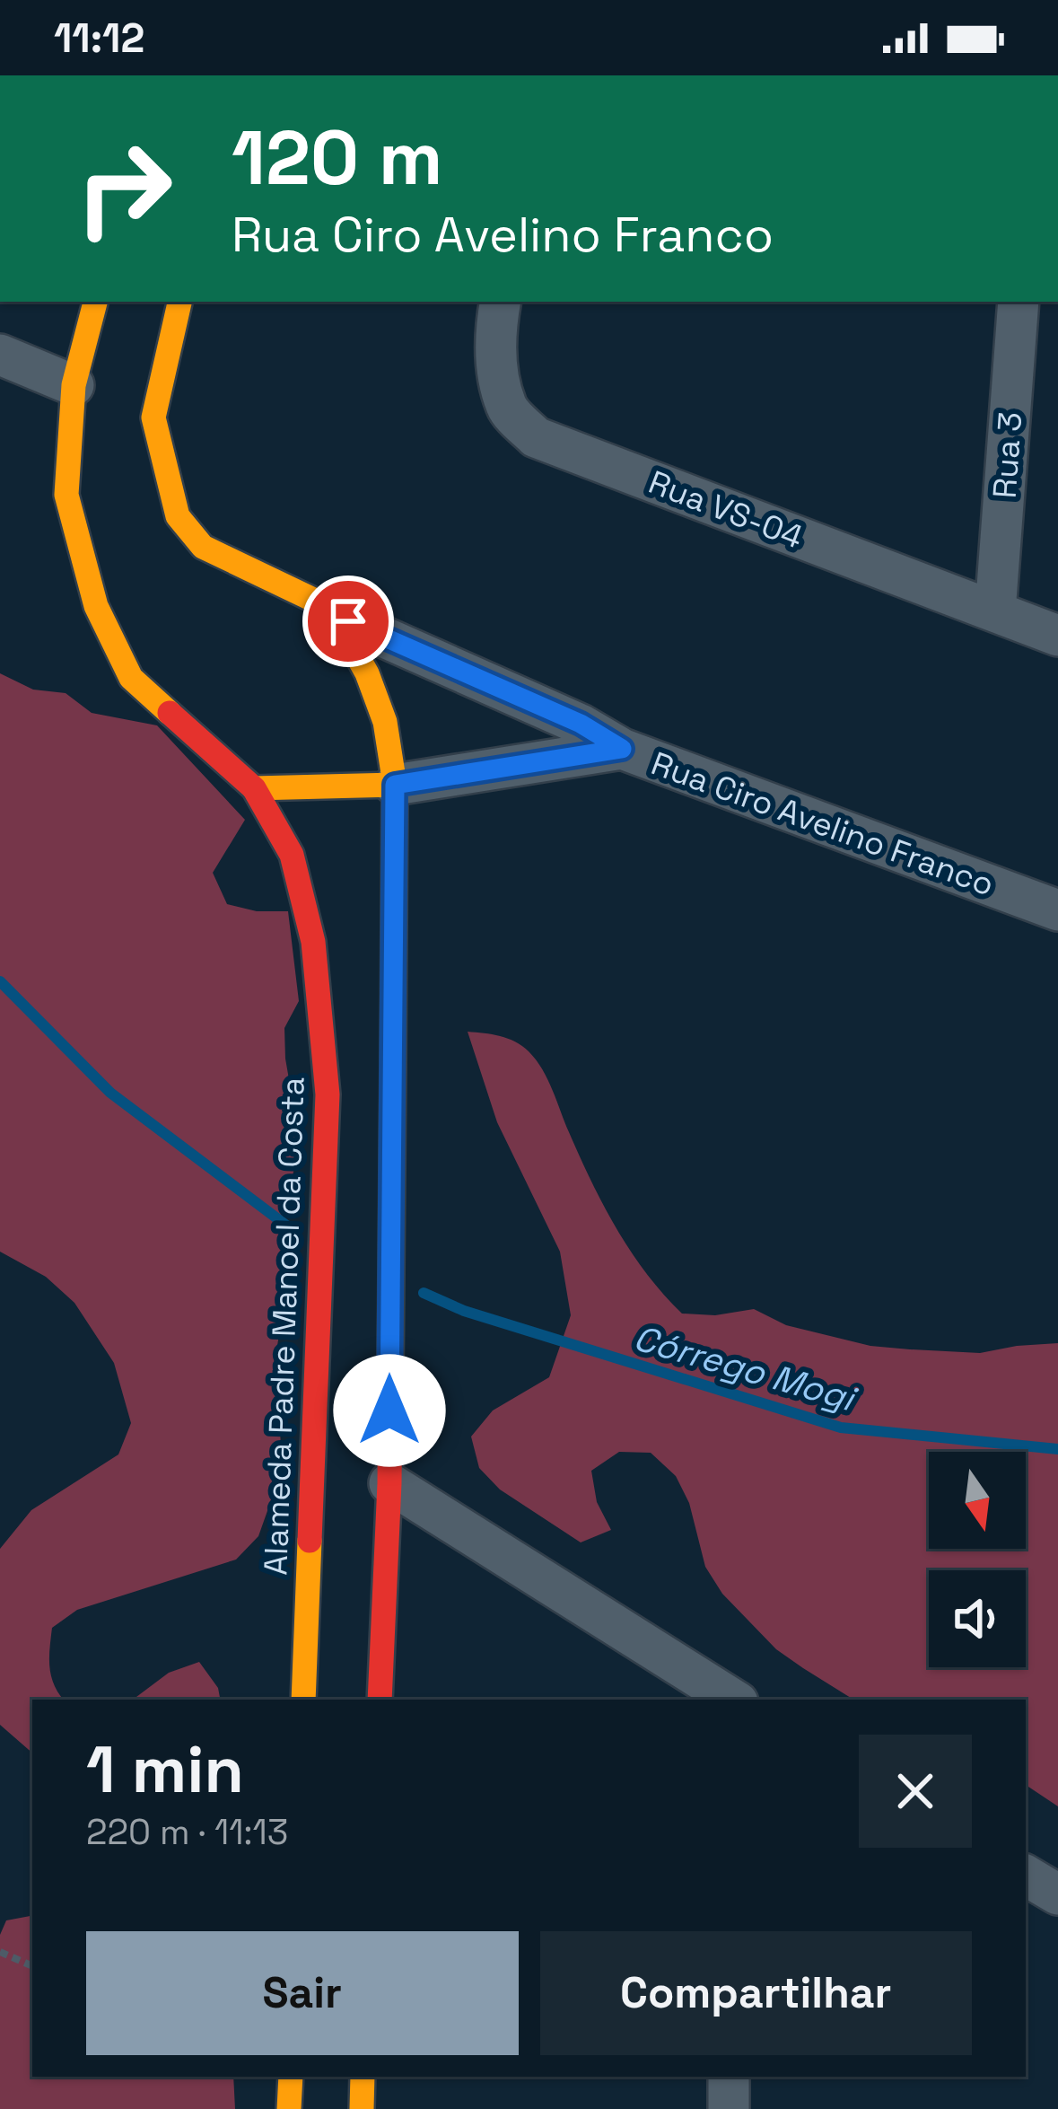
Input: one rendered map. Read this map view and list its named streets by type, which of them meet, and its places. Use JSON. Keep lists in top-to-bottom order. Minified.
{"streets":{"main road":["Alameda Padre Manoel da Costa"],"street":["Rua 3","Rua VS-04","Rua Ciro Avelino Franco"]},"crossings":[["Rua 3","Rua VS-04"]],"water":["Córrego Mogi"],"north":"bottom","page":{"status":"11:12","turn":["120 m","Rua Ciro Avelino Franco"],"heading":["1 min","220 m · 11:13"],"buttons":["Sair","Compartilhar"]}}
